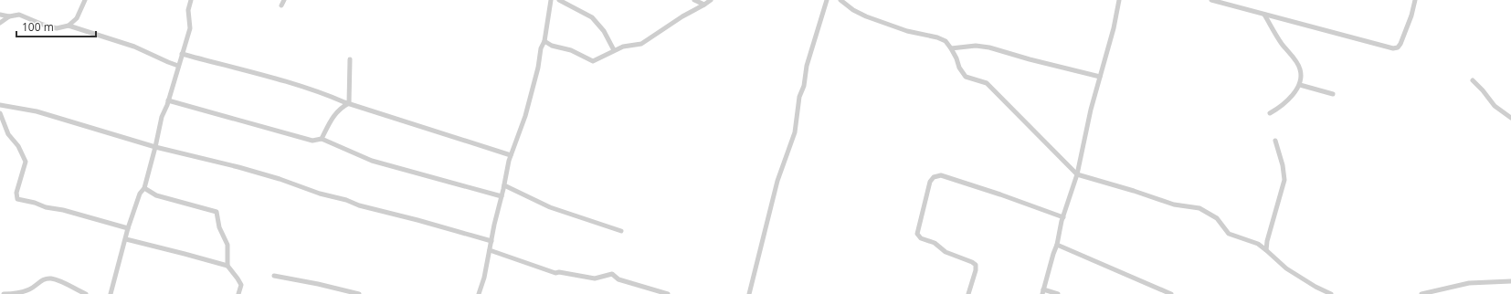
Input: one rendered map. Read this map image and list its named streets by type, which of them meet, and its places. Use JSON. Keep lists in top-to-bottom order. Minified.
{"scale_bar":"100 m"}
